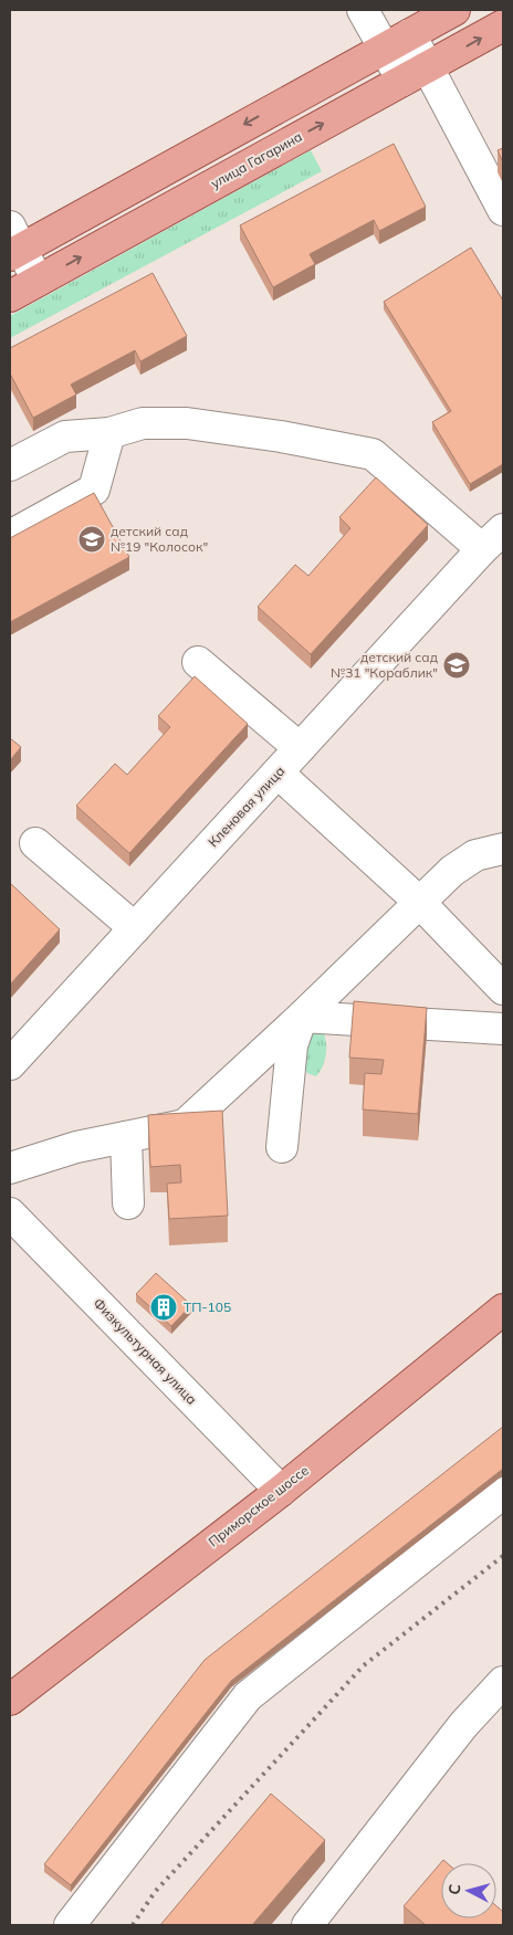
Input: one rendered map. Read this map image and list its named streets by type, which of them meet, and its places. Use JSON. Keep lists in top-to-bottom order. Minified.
{"streets":{"main road":["улица Гагарина","Приморское шоссе"],"street":["Кленовая улица","Физкультурная улица"]},"crossings":[["Физкультурная улица","Приморское шоссе"]],"places":{"school or university":["детский сад №19 \"Колосок\"","детский сад №31 \"Кораблик\""],"building":["ТП-105"]},"north":"left"}
